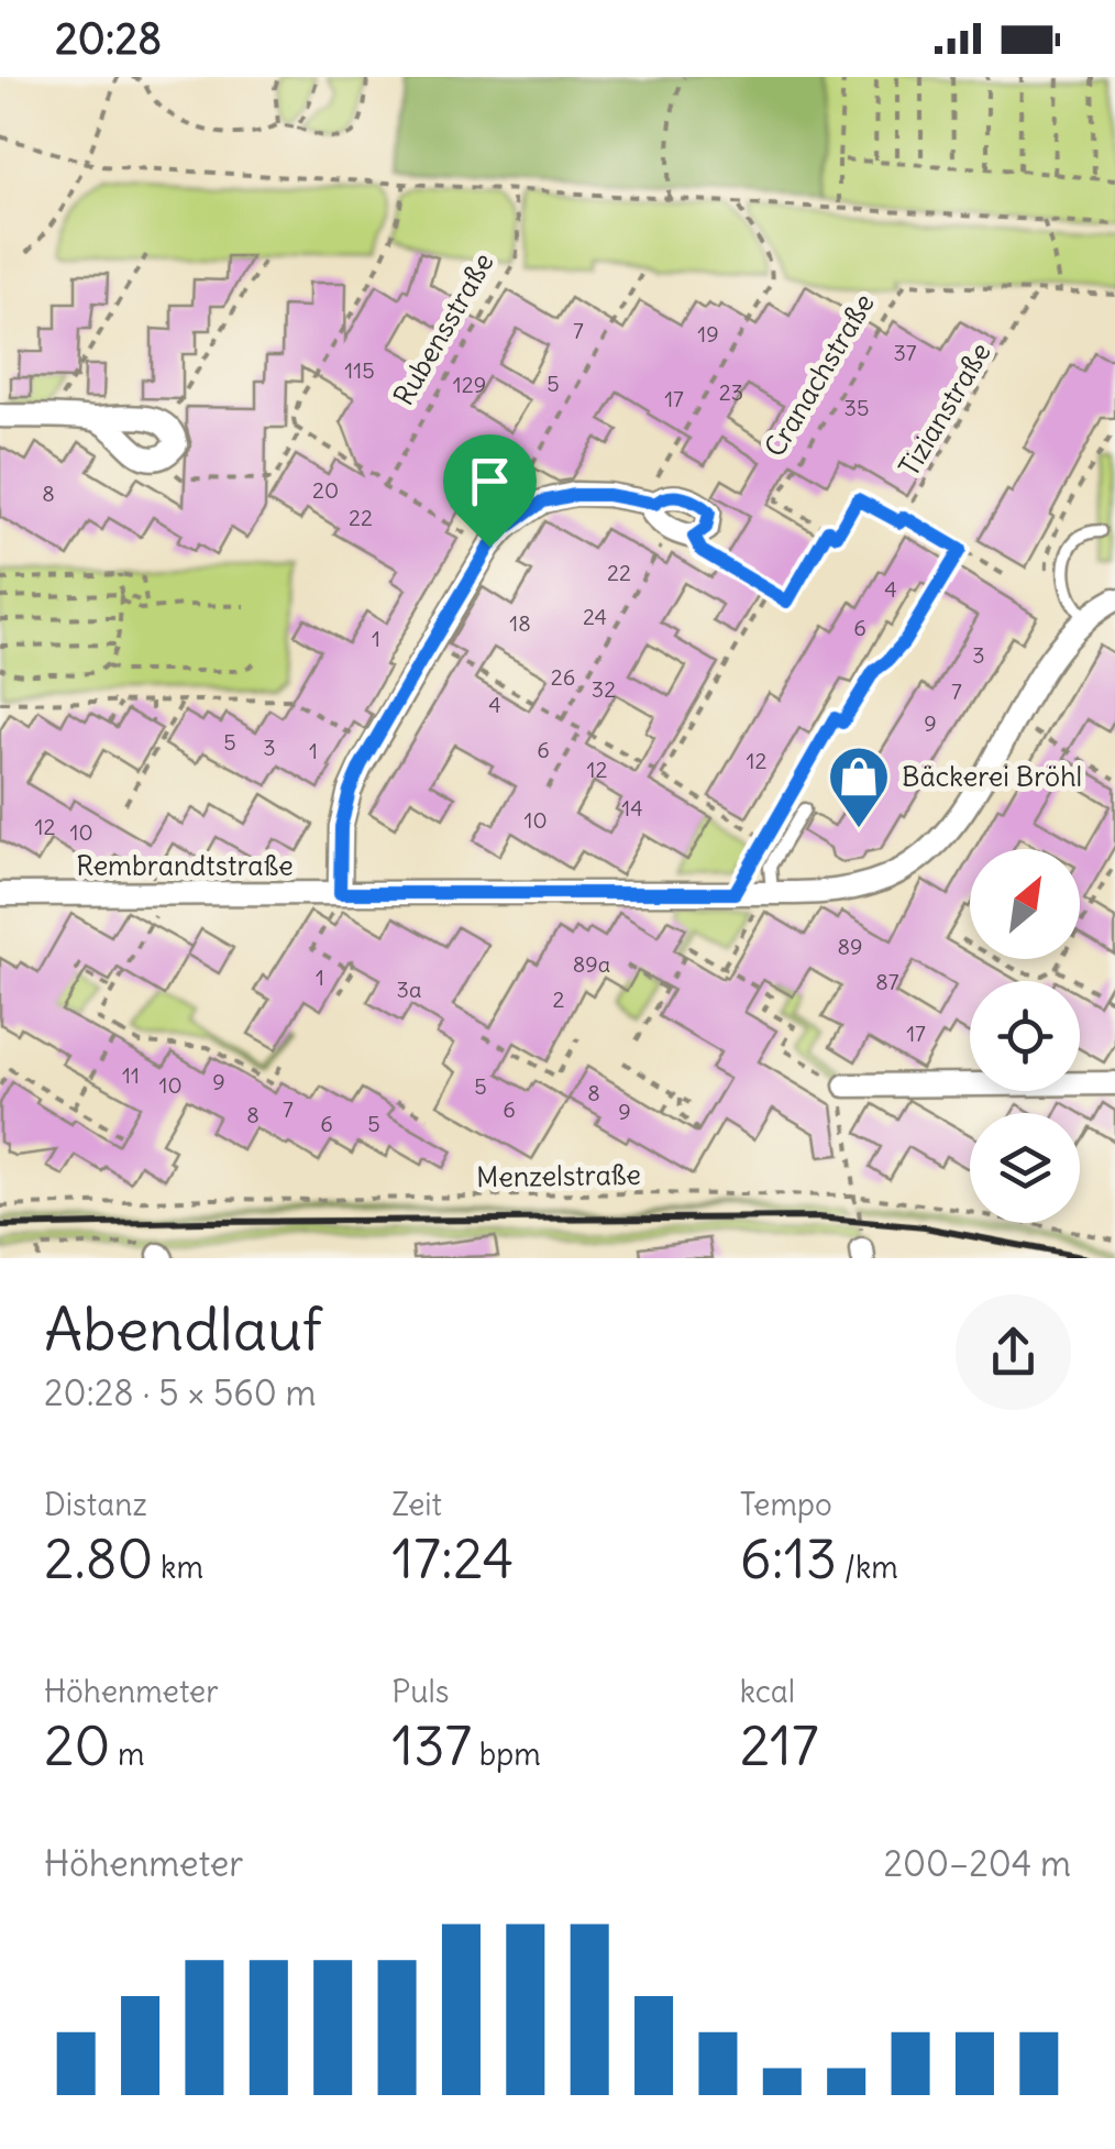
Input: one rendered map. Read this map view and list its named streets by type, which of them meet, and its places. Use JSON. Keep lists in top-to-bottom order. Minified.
{"streets":{"street":["Rembrandtstraße"],"path":["Rubensstraße","Cranachstraße","Tizianstraße","Menzelstraße"]},"crossings":[["Cranachstraße","Tizianstraße"]],"places":{"shop":["Bäckerei Bröhl"]},"house_numbers":["7","19","37","115","5","129","23","17","35","20","8","22","22","4","24","18","6","1","3","26","32","7","4","9","5","3","6","1","12","12","14","10","12","10","89","89a","1","87","3a","2","17","11","9","10","5","8","7","6","9","8","6","5"],"north":"top right","page":{"status":"20:28","heading":["Abendlauf","20:28 · 5 × 560 m"],"stats":[["Distanz","2.80 km"],["Zeit","17:24"],["Tempo","6:13 /km"],["Höhenmeter","20 m"],["Puls","137 bpm"],["kcal","217"]],"chart":["Höhenmeter","200–204 m"]}}
